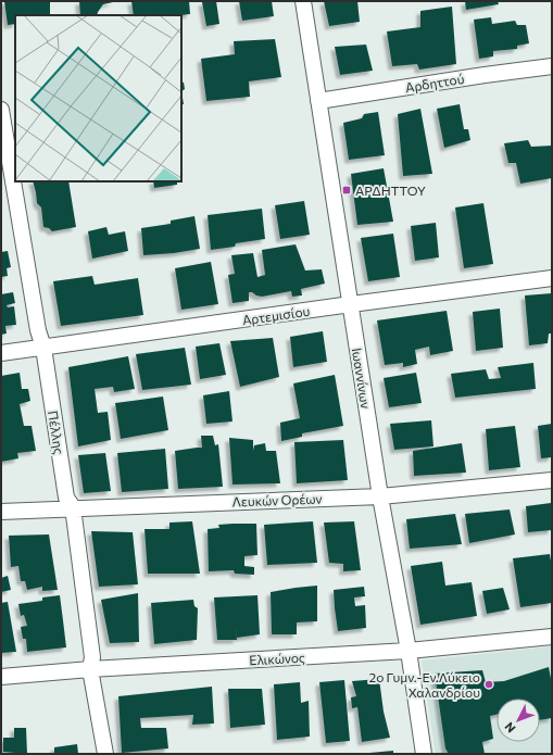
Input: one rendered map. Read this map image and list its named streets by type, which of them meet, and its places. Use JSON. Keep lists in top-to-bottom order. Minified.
{"streets":{"street":["Αρδηττού","Αρτεμισίου","Ιωαννίνων","Πέλλης","Λευκών Ορέων","Ελικώνος"]},"crossings":[["Αρδηττού","Ιωαννίνων"],["Αρτεμισίου","Ιωαννίνων"],["Αρτεμισίου","Πέλλης"],["Ιωαννίνων","Λευκών Ορέων"],["Ιωαννίνων","Ελικώνος"],["Πέλλης","Λευκών Ορέων"],["Πέλλης","Ελικώνος"]],"places":{"transit":["ΑΡΔΗΤΤΟΥ"],"other":["2ο Γυμν.-Εν.Λύκειο Χαλανδρίου"]},"north":"bottom left"}
